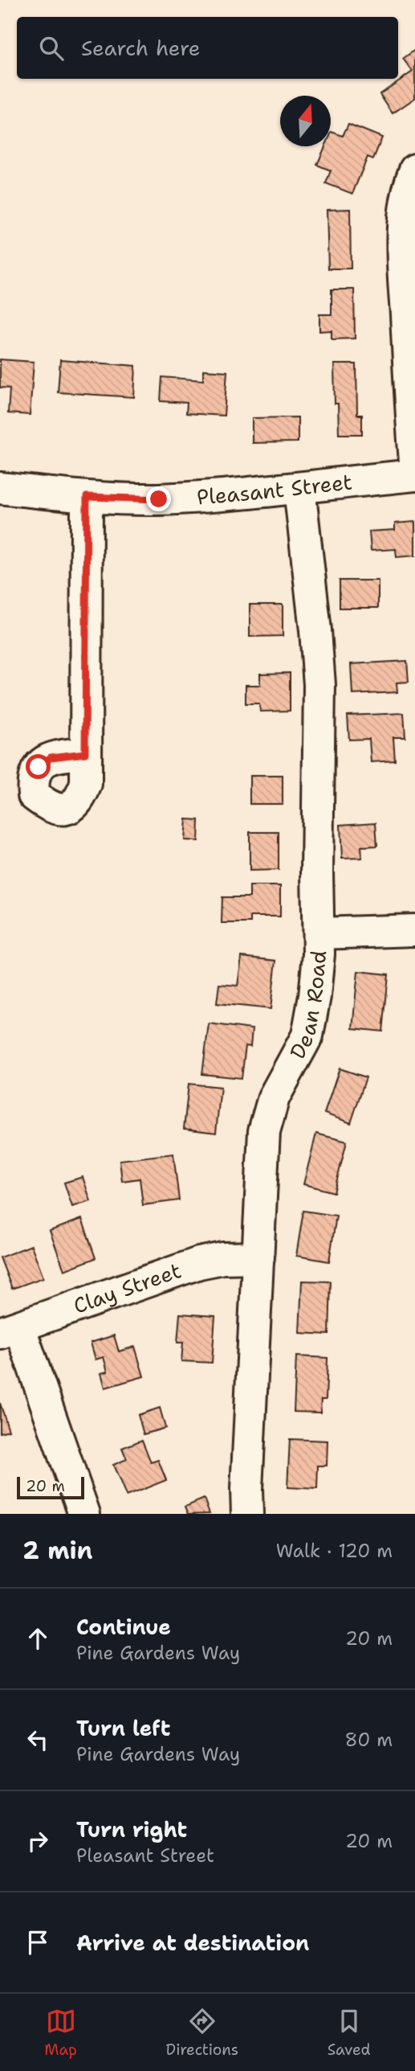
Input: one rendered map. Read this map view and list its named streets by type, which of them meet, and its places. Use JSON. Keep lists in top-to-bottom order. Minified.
{"streets":{"street":["Pleasant Street","Dean Road","Clay Street"]},"crossings":[["Pleasant Street","Dean Road"],["Dean Road","Clay Street"]],"scale_bar":"20 m","north":"top","page":{"search":"Search here","scale":"20 m","heading":["2 min","Walk · 120 m"],"list":[["Continue","Pine Gardens Way","20 m"],["Turn left","Pine Gardens Way","80 m"],["Turn right","Pleasant Street","20 m"],"Arrive at destination"],"nav":["Map","Directions","Saved"]}}
